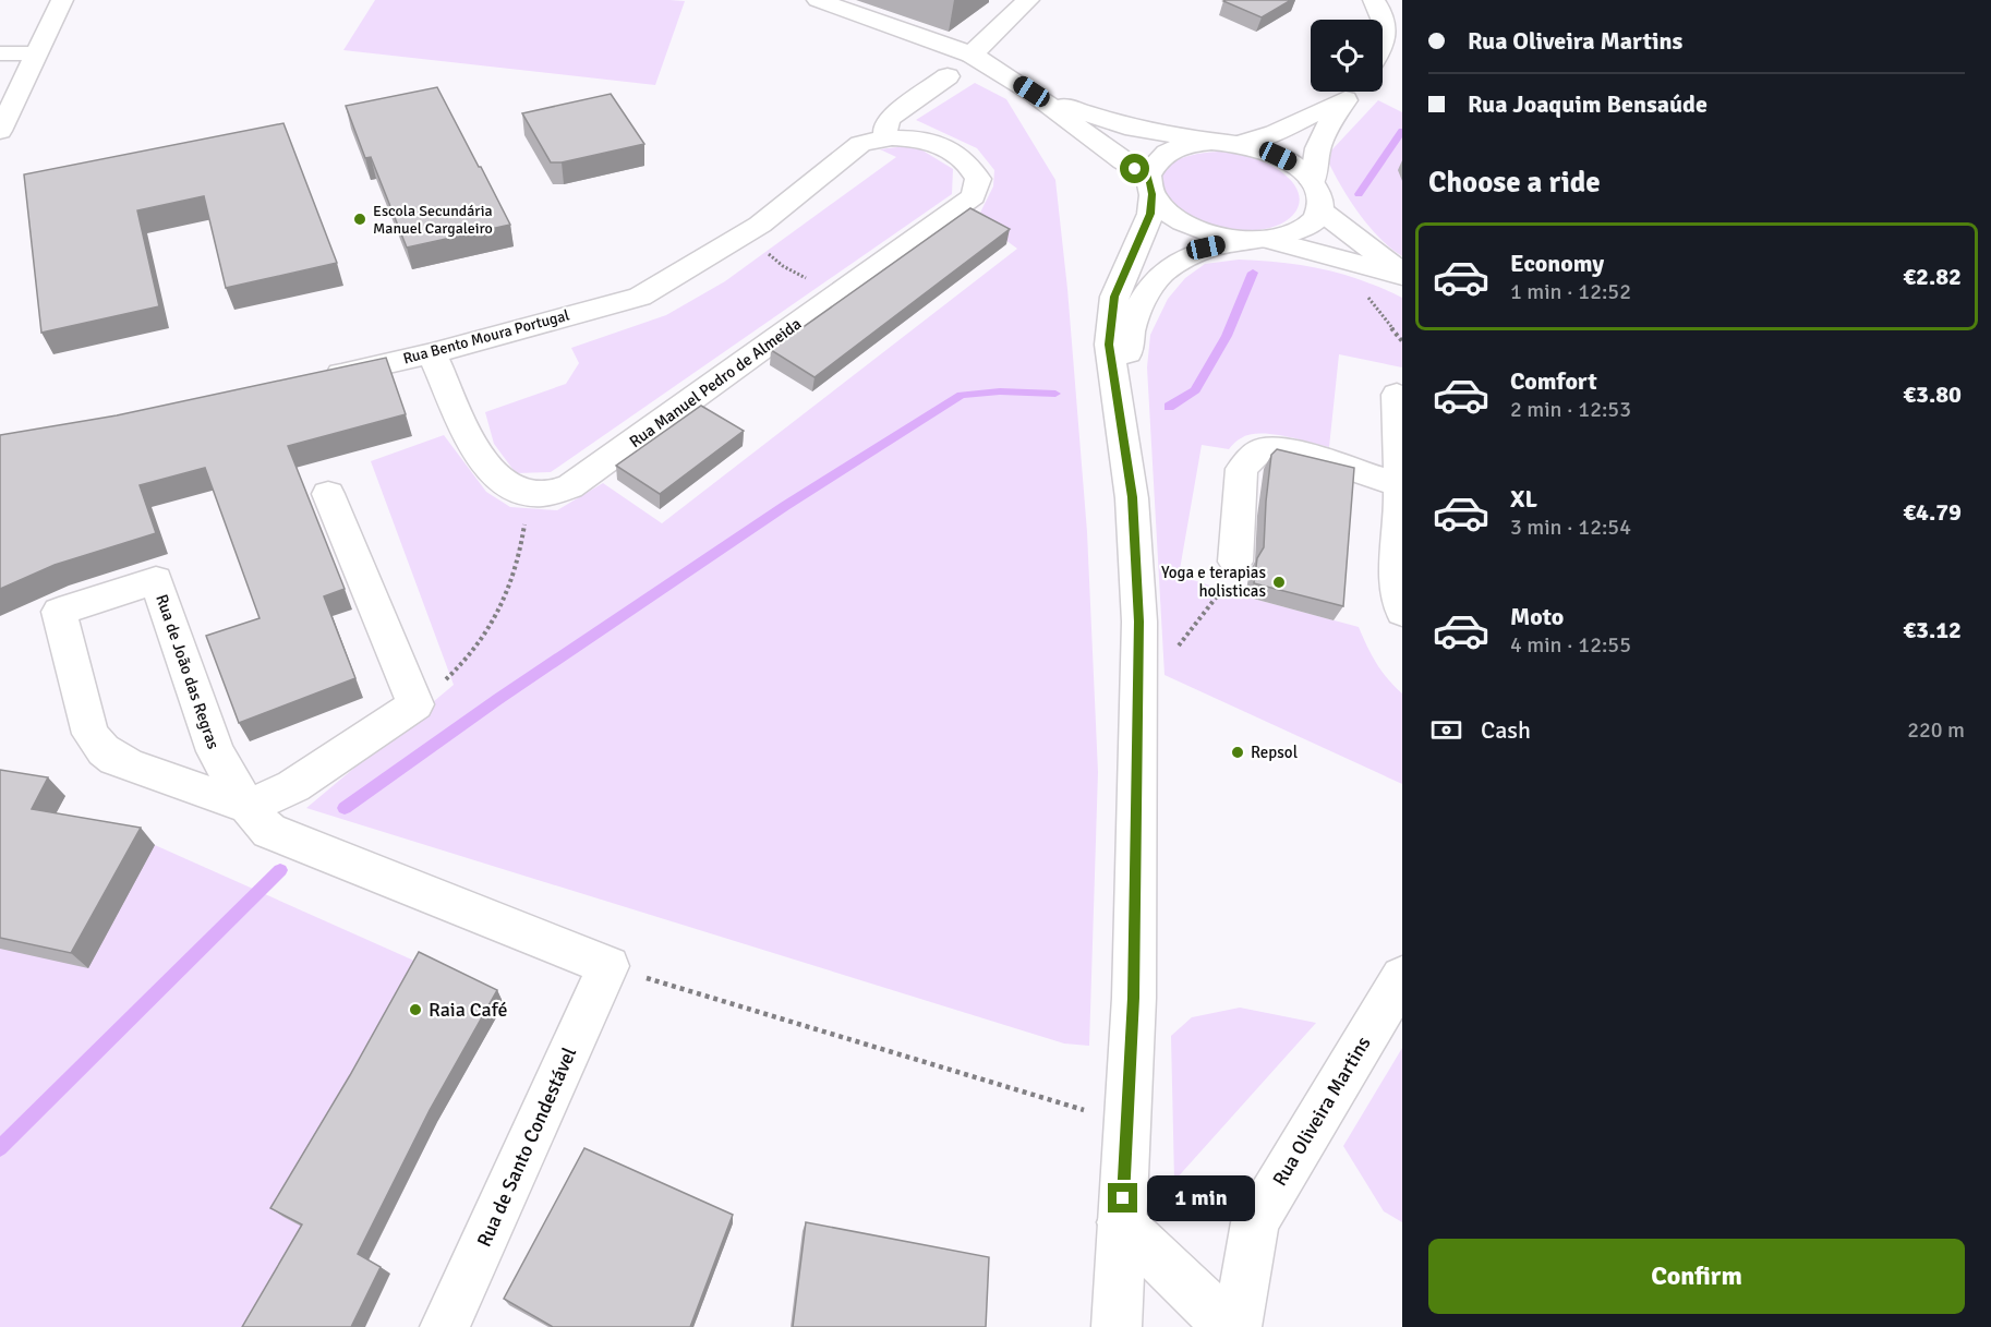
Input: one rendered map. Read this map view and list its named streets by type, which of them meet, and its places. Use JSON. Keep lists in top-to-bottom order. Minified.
{"streets":{"street":["Rua Bento Moura Portugal","Rua Manuel Pedro de Almeida","Rua de João das Regras","Rua Oliveira Martins","Rua de Santo Condestável"]},"crossings":[["Rua Bento Moura Portugal","Rua Manuel Pedro de Almeida"],["Rua de João das Regras","Rua de Santo Condestável"]],"places":["Escola Secundária Manuel Cargaleiro","Yoga e terapias holisticas","Repsol","Raia Café"],"page":{"banner":["Rua Oliveira Martins","Rua Joaquim Bensaúde"],"heading":"Choose a ride","list":[{"name":"Economy","note":"1 min · 12:52","value":"€2.82"},{"name":"Comfort","note":"2 min · 12:53","value":"€3.80"},{"name":"XL","note":"3 min · 12:54","value":"€4.79"},{"name":"Moto","note":"4 min · 12:55","value":"€3.12"}],"pay":["Cash","220 m"],"bubble":"1 min","buttons":"Confirm"}}
